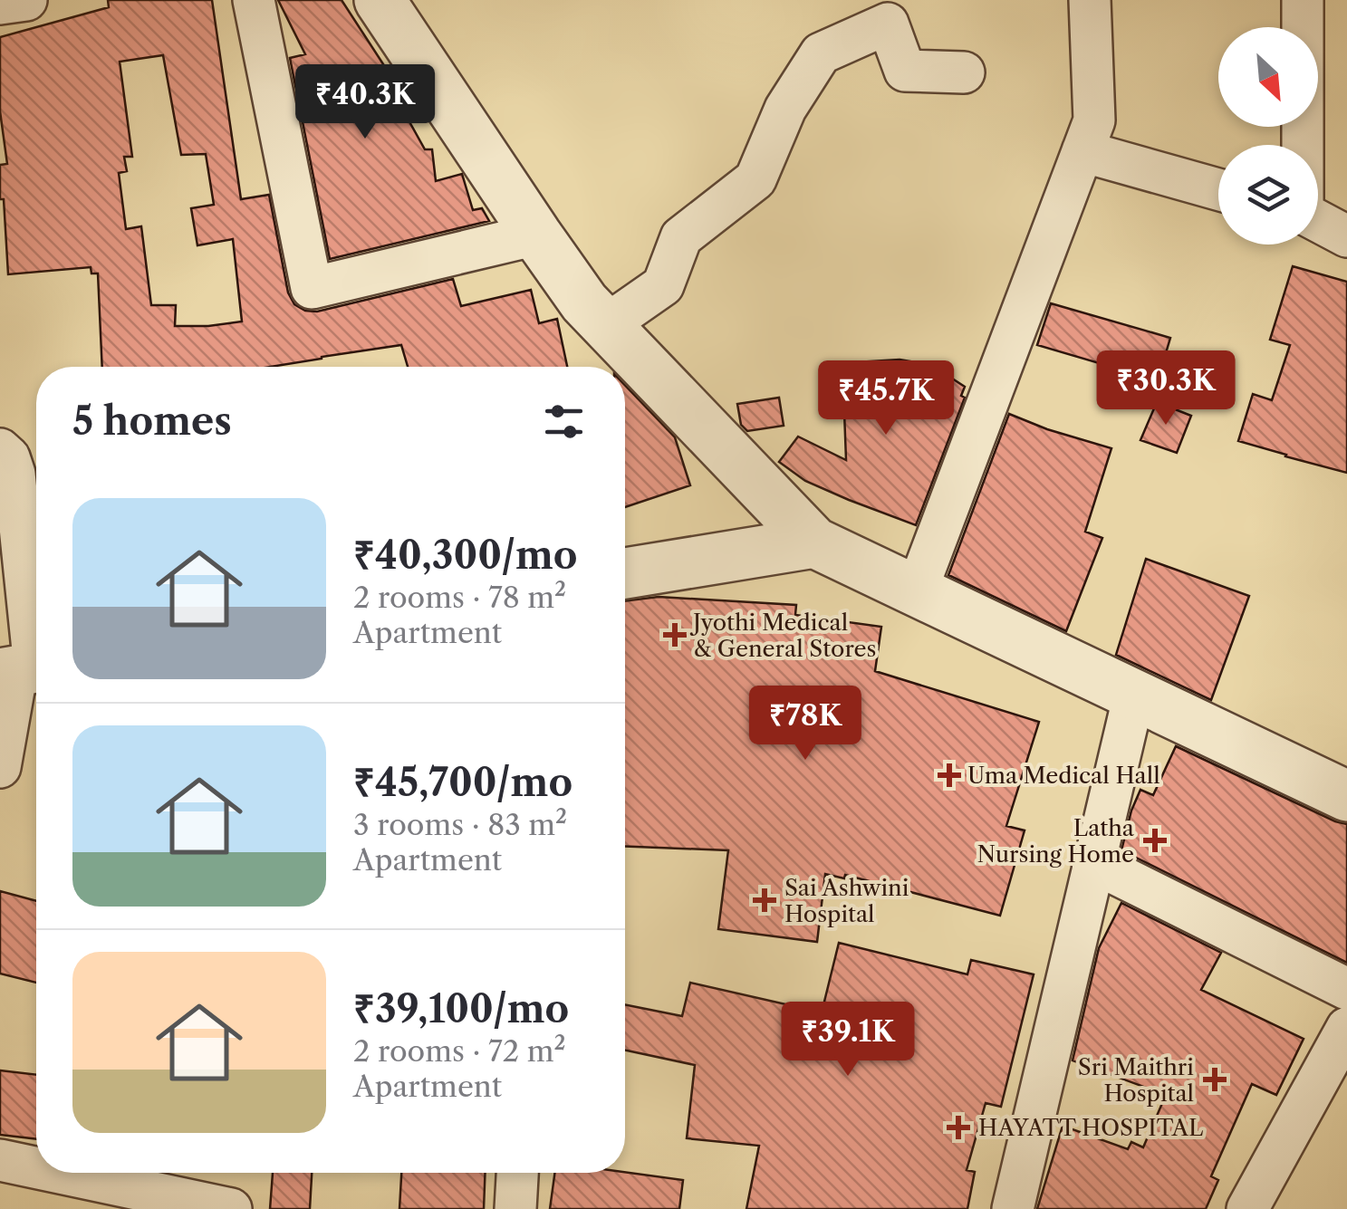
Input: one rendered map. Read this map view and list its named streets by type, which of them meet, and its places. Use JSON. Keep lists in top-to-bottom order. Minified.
{"places":{"health":["Jyothi Medical & General Stores","Uma Medical Hall","Latha Nursing Home","Sai Ashwini Hospital","Sri Maithri Hospital","HAYATT HOSPITAL"]},"north":"bottom right","page":{"price":["₹40.3K","₹30.3K","₹45.7K","₹78K","₹39.1K"],"heading":"5 homes","list":[{"name":"₹40,300/mo","note":"2 rooms · 78 m² · Apartment"},{"name":"₹45,700/mo","note":"3 rooms · 83 m² · Apartment"},{"name":"₹39,100/mo","note":"2 rooms · 72 m² · Apartment"}]}}
